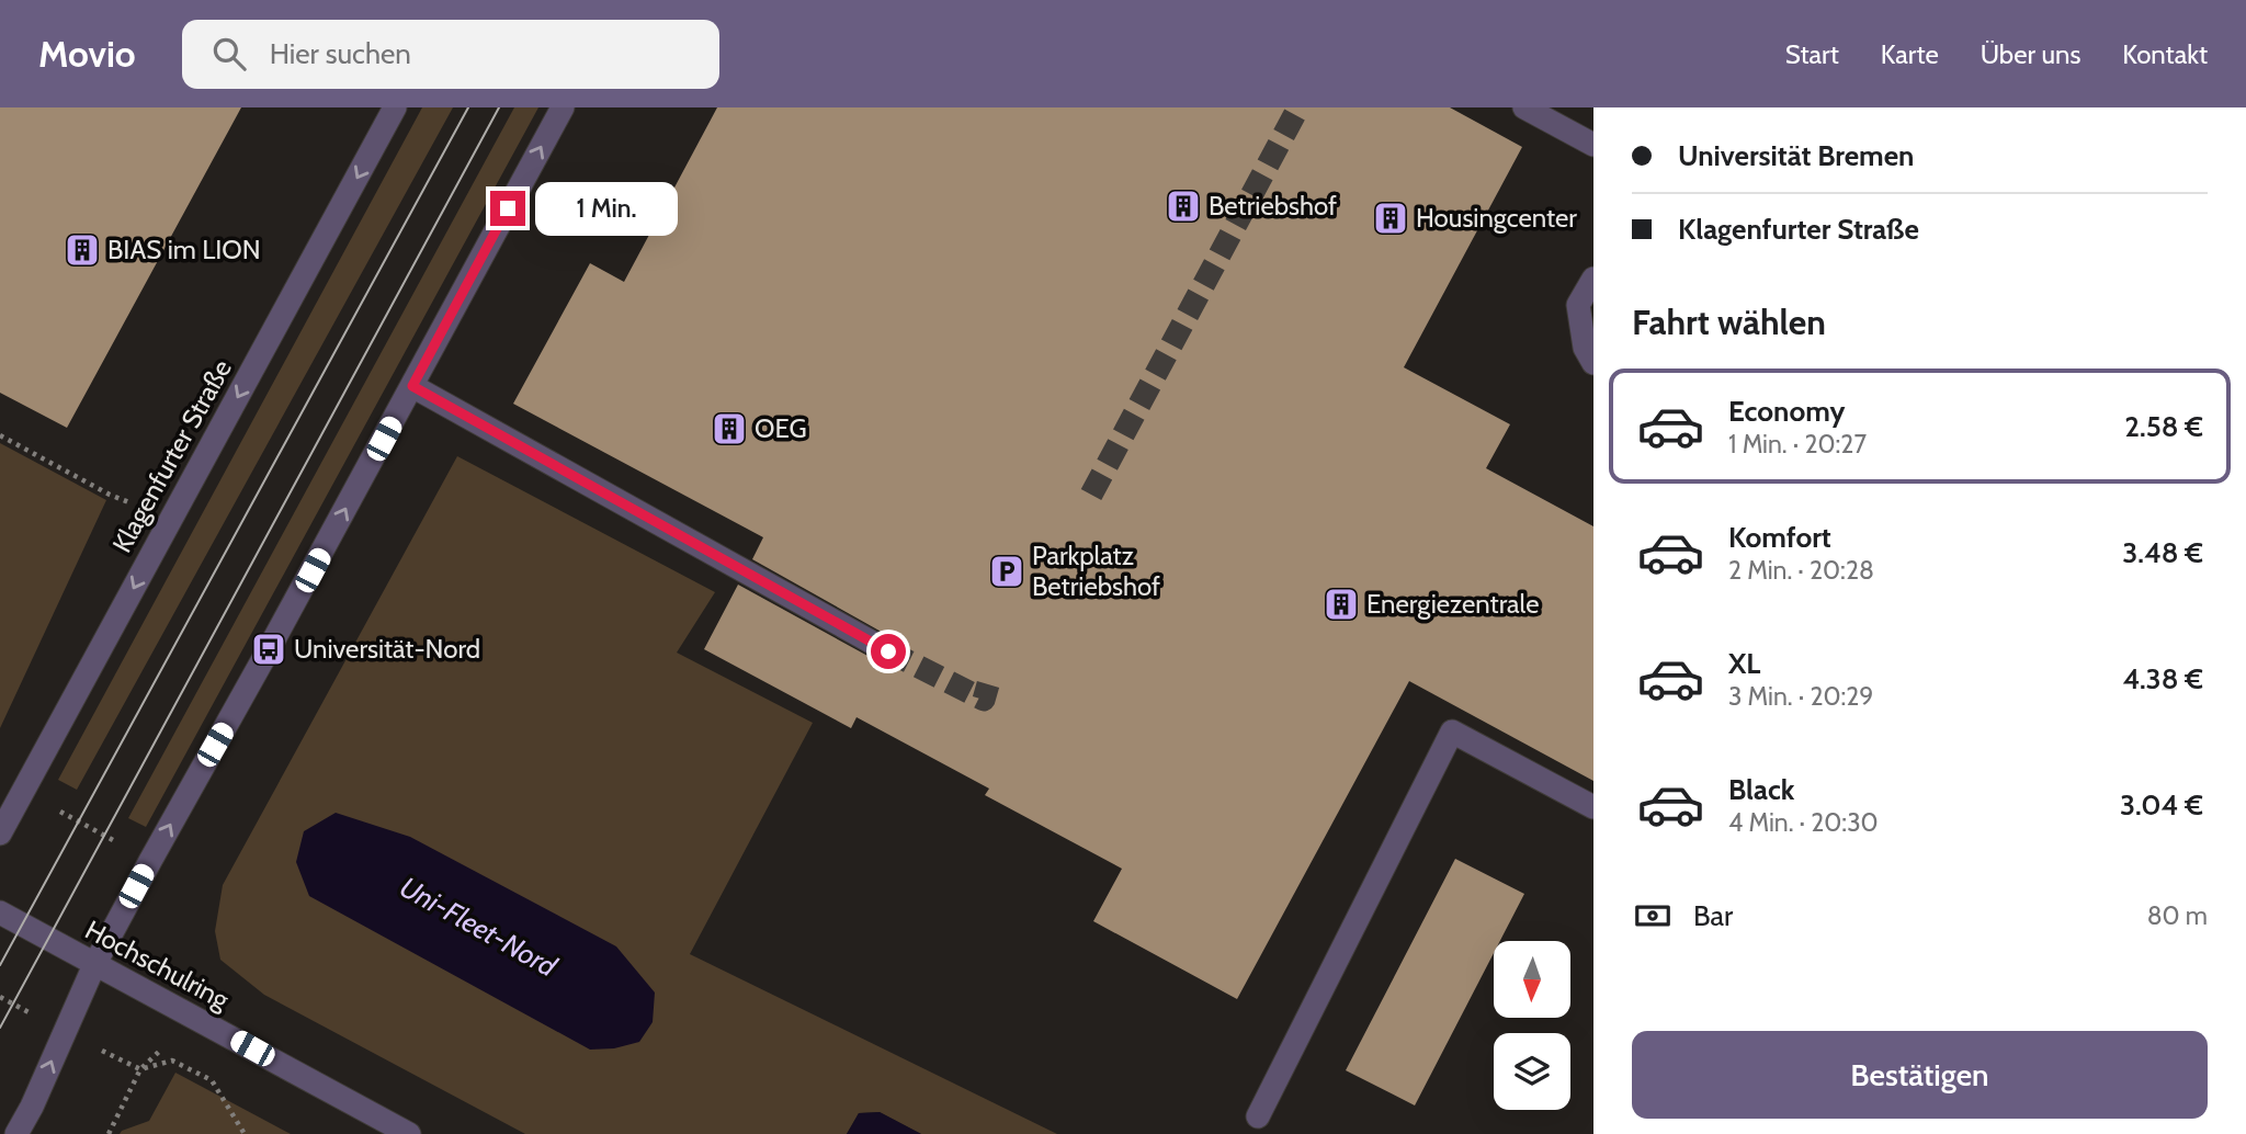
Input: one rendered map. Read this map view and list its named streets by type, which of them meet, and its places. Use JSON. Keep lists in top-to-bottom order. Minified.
{"streets":{"street":["Klagenfurter Straße","Hochschulring"]},"water":["Uni-Fleet-Nord"],"places":{"building":["Betriebshof","Housingcenter","BIAS im LION","OEG","Energiezentrale"],"parking":["Parkplatz Betriebshof"],"bus stop":["Universität-Nord"]},"north":"bottom","page":{"header":"Movio","search":"Hier suchen","nav":["Start","Karte","Über uns","Kontakt"],"banner":["Universität Bremen","Klagenfurter Straße"],"bubble":"1 Min.","heading":"Fahrt wählen","list":[{"name":"Economy","note":"1 Min. · 20:27","value":"2.58 €"},{"name":"Komfort","note":"2 Min. · 20:28","value":"3.48 €"},{"name":"XL","note":"3 Min. · 20:29","value":"4.38 €"},{"name":"Black","note":"4 Min. · 20:30","value":"3.04 €"}],"pay":["Bar","80 m"],"buttons":"Bestätigen"}}
